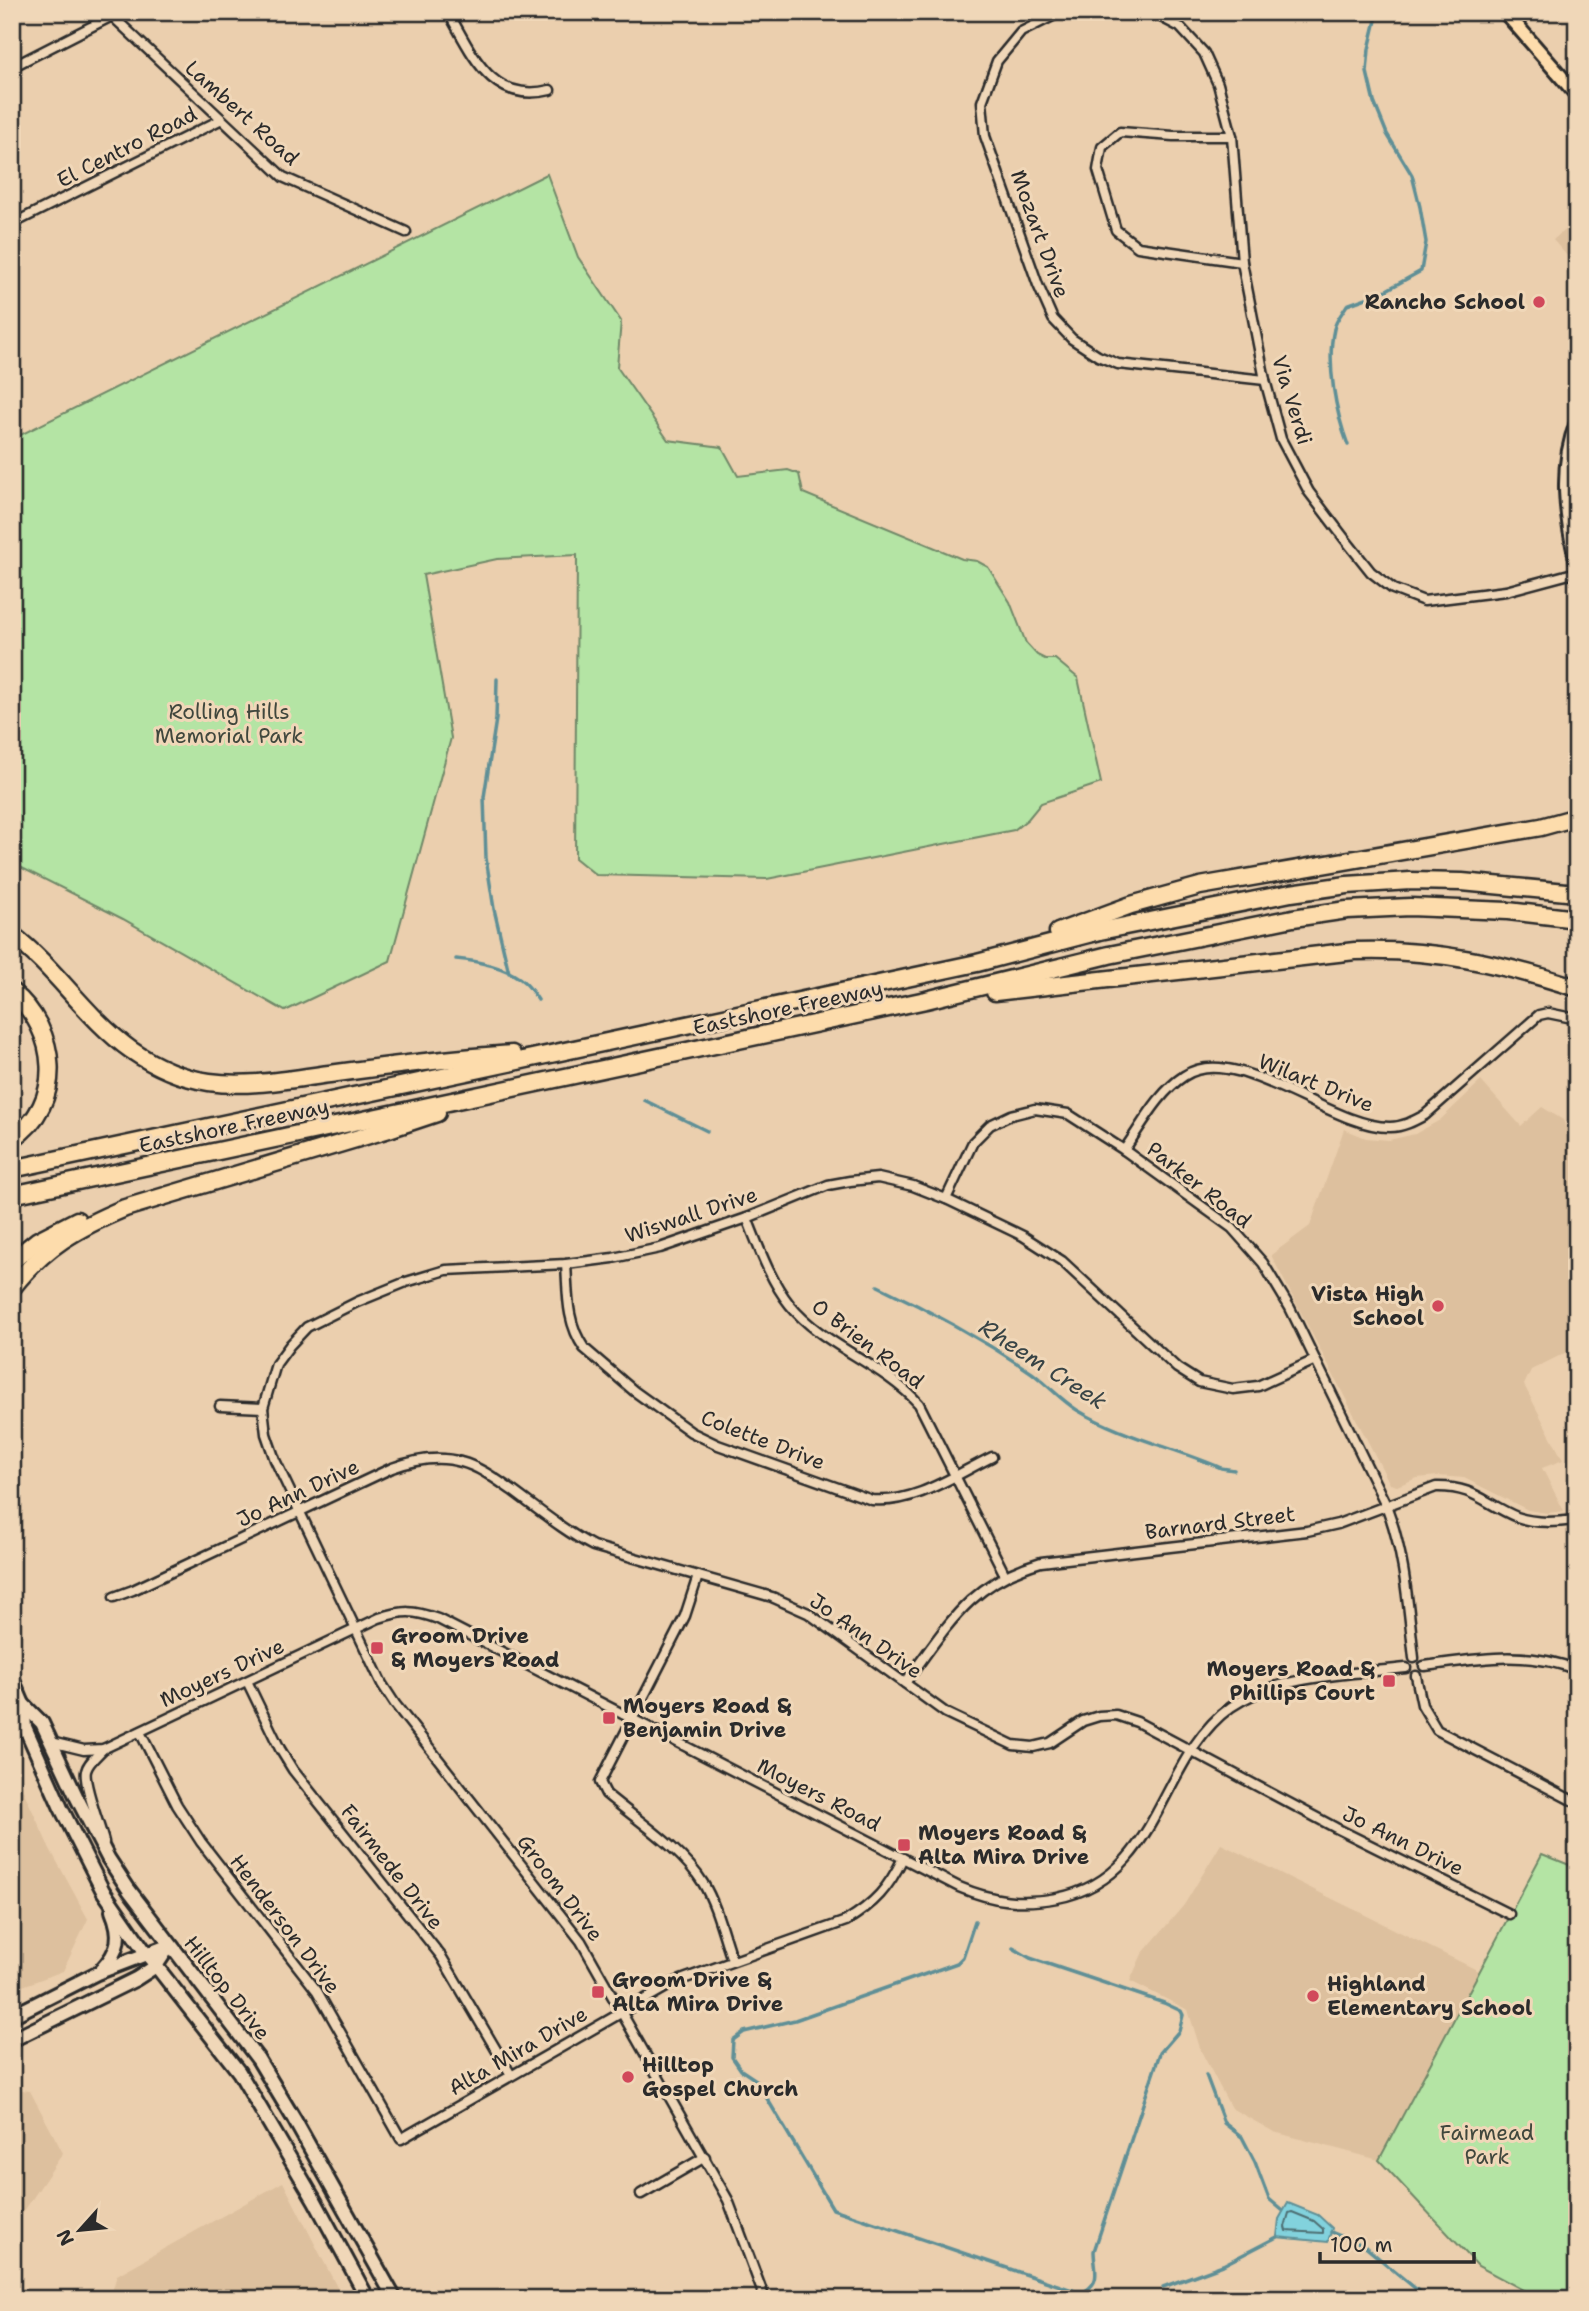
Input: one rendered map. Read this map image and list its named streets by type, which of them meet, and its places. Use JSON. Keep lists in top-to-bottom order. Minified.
{"streets":{"highway":["Eastshore Freeway"],"main road":["Hilltop Drive"],"street":["Lambert Road","El Centro Road","Mozart Drive","Via Verdi","Wilart Drive","Parker Road","Wiswall Drive","O Brien Road","Colette Drive","Jo Ann Drive","Barnard Street","Moyers Drive","Moyers Road","Fairmede Drive","Groom Drive","Henderson Drive","Alta Mira Drive"]},"crossings":[["Lambert Road","El Centro Road"],["Mozart Drive","Via Verdi"],["Wilart Drive","Parker Road"],["Parker Road","Wiswall Drive"],["Parker Road","Barnard Street"],["Parker Road","Moyers Road"],["Wiswall Drive","O Brien Road"],["Wiswall Drive","Colette Drive"],["Wiswall Drive","Jo Ann Drive"],["Wiswall Drive","Moyers Drive"],["Wiswall Drive","Moyers Road"],["Wiswall Drive","Groom Drive"],["O Brien Road","Colette Drive"],["O Brien Road","Barnard Street"],["Jo Ann Drive","Barnard Street"],["Jo Ann Drive","Moyers Road"],["Moyers Drive","Moyers Road"],["Moyers Drive","Fairmede Drive"],["Moyers Drive","Groom Drive"],["Moyers Drive","Henderson Drive"],["Moyers Road","Groom Drive"],["Moyers Road","Alta Mira Drive"],["Fairmede Drive","Alta Mira Drive"],["Groom Drive","Alta Mira Drive"],["Henderson Drive","Alta Mira Drive"]],"water":["Rheem Creek"],"parks":["Rolling Hills Memorial Park","Fairmead Park"],"places":{"other":["Rancho School","Vista High School","Highland Elementary School","Hilltop Gospel Church"],"transit":["Groom Drive & Moyers Road","Moyers Road & Phillips Court","Moyers Road & Benjamin Drive","Moyers Road & Alta Mira Drive","Groom Drive & Alta Mira Drive"]},"scale_bar":"100 m","north":"bottom left"}
